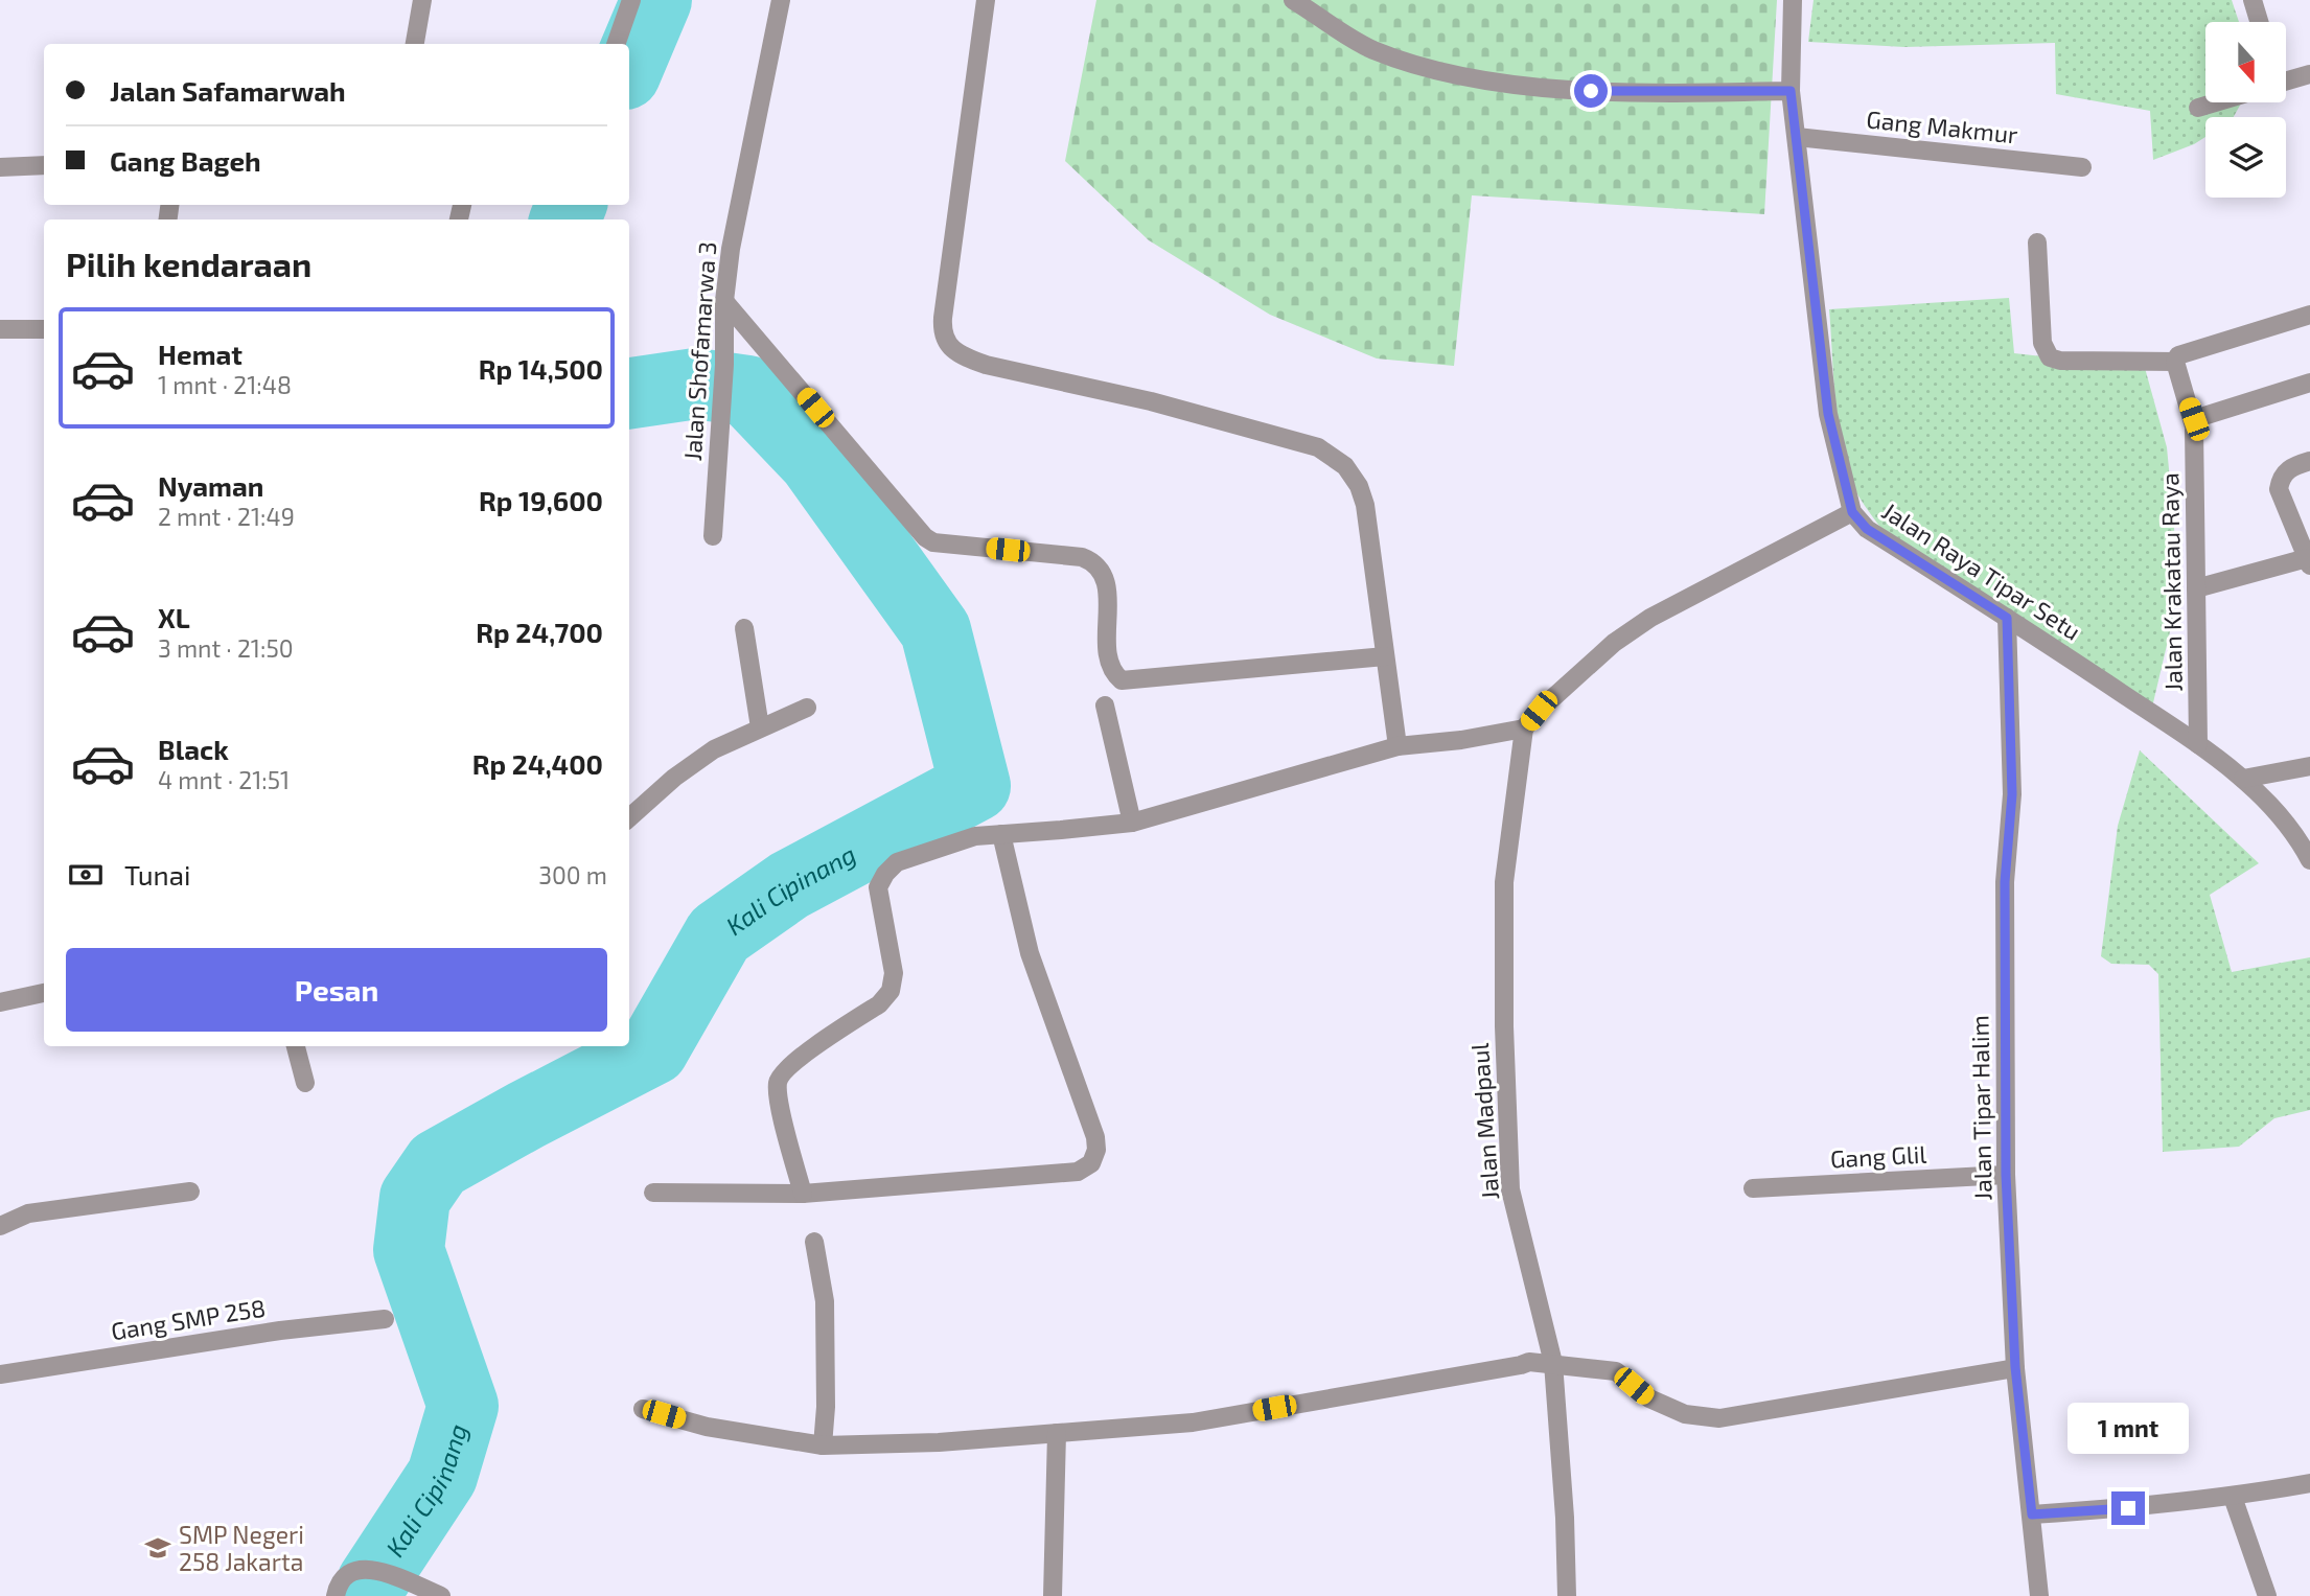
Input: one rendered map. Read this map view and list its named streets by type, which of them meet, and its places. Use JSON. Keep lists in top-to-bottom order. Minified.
{"streets":{"street":["Gang Makmur","Jalan Shofamarwa 3","Jalan Raya Tipar Setu","Jalan Krakatau Raya","Jalan Tipar Halim","Jalan Madpaul","Gang Glil","Gang SMP 258"]},"crossings":[["Gang Makmur","Jalan Raya Tipar Setu"],["Jalan Raya Tipar Setu","Jalan Krakatau Raya"],["Jalan Raya Tipar Setu","Jalan Tipar Halim"],["Jalan Tipar Halim","Gang Glil"]],"water":["Kali Cipinang"],"places":{"school or university":["SMP Negeri 258 Jakarta"]},"north":"bottom","page":{"banner":["Jalan Safamarwah","Gang Bageh"],"heading":"Pilih kendaraan","list":[{"name":"Hemat","note":"1 mnt · 21:48","value":"Rp 14,500"},{"name":"Nyaman","note":"2 mnt · 21:49","value":"Rp 19,600"},{"name":"XL","note":"3 mnt · 21:50","value":"Rp 24,700"},{"name":"Black","note":"4 mnt · 21:51","value":"Rp 24,400"}],"pay":["Tunai","300 m"],"buttons":"Pesan","bubble":"1 mnt"}}
